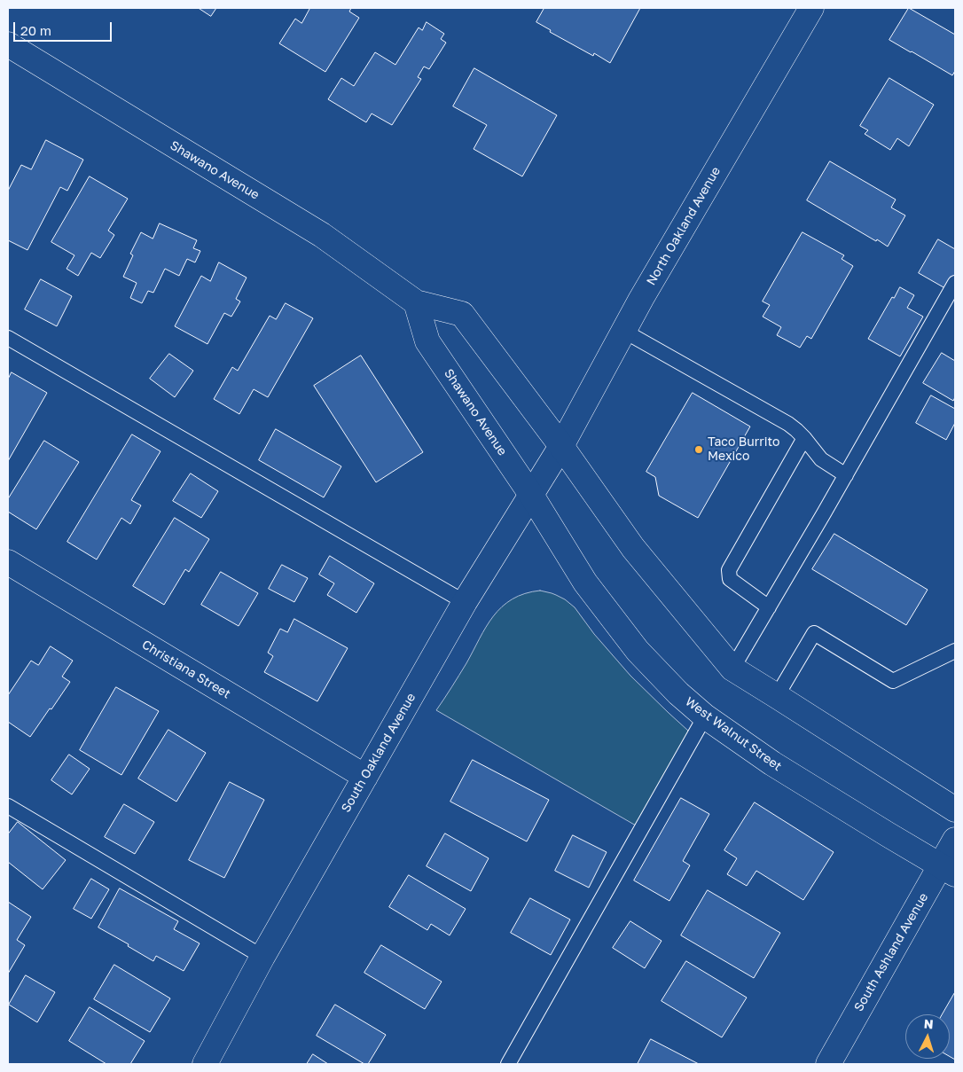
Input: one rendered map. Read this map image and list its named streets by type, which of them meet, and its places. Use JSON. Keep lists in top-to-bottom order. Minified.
{"streets":{"main road":["Shawano Avenue","North Oakland Avenue","Christiana Street","West Walnut Street","South Oakland Avenue","South Ashland Avenue"]},"crossings":[["Shawano Avenue","North Oakland Avenue"],["Shawano Avenue","West Walnut Street"],["Shawano Avenue","South Oakland Avenue"],["North Oakland Avenue","South Oakland Avenue"],["Christiana Street","South Oakland Avenue"],["West Walnut Street","South Oakland Avenue"],["West Walnut Street","South Ashland Avenue"]],"places":["Taco Burrito Mexico"],"scale_bar":"20 m","north":"top"}
